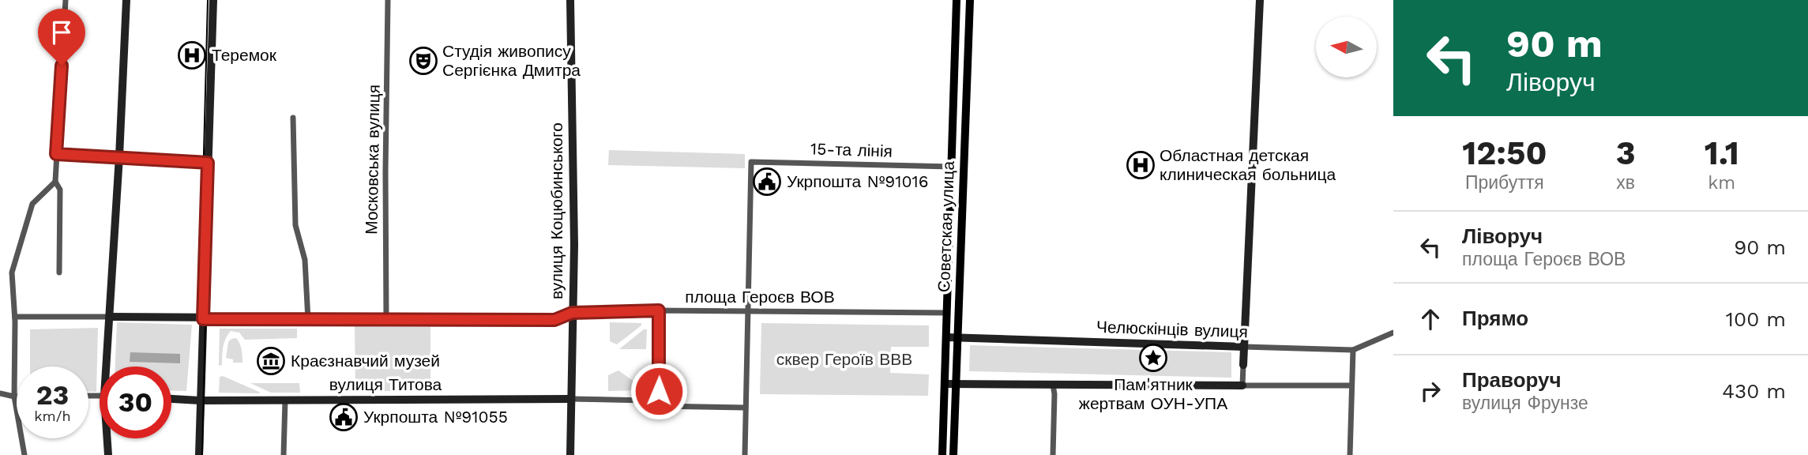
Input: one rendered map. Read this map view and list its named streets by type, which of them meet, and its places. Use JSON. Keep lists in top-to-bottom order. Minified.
{"streets":{"main road":["Советская улица"],"street":["15-та лінія","Московська вулиця","вулиця Коцюбинського","площа Героєв ВОВ","Челюскінців вулиця","вулиця Титова"]},"crossings":[["15-та лінія","площа Героєв ВОВ"],["вулиця Коцюбинського","площа Героєв ВОВ"],["вулиця Коцюбинського","вулиця Титова"],["Советская улица","Челюскінців вулиця"]],"parks":["сквер Героїв ВВВ"],"places":{"hospital":["Теремок","Областная детская клиническая больница"],"theatre":["Студія живопису Сергієнка Дмитра"],"public building":["Укрпошта №91016","Укрпошта №91055"],"place":["Пам'ятник жертвам ОУН-УПА"],"museum":["Краєзнавчий музей"]},"north":"left","page":{"turn":["90 m","Ліворуч"],"eta":["12:50","Прибуття","3","хв","1.1","km"],"list":[{"name":"Ліворуч","note":"площа Героєв ВОВ","value":"90 m"},{"name":"Прямо","value":"100 m"},{"name":"Праворуч","note":"вулиця Фрунзе","value":"430 m"}],"speed":"23 km/h","limit":"30"}}
